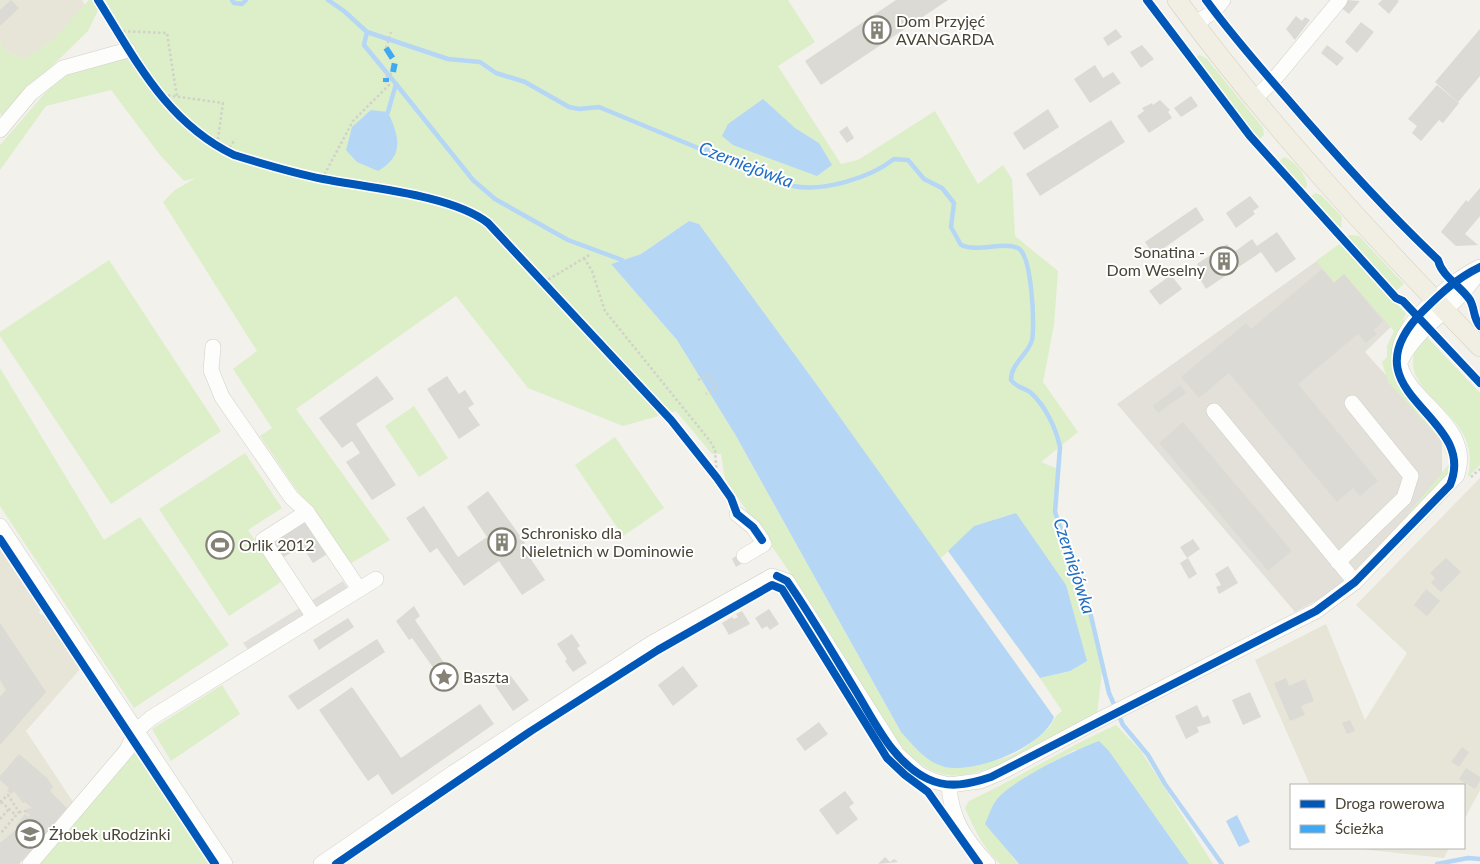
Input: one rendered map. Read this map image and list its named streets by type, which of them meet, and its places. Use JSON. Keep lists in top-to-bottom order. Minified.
{"water":["Czerniejówka"],"places":{"building":["Dom Przyjęć AVANGARDA","Sonatina - Dom Weselny","Schronisko dla Nieletnich w Dominowie"],"sports":["Orlik 2012"],"place":["Baszta"],"school or university":["Żłobek uRodzinki"]},"legend":["Droga rowerowa","Ścieżka"]}
